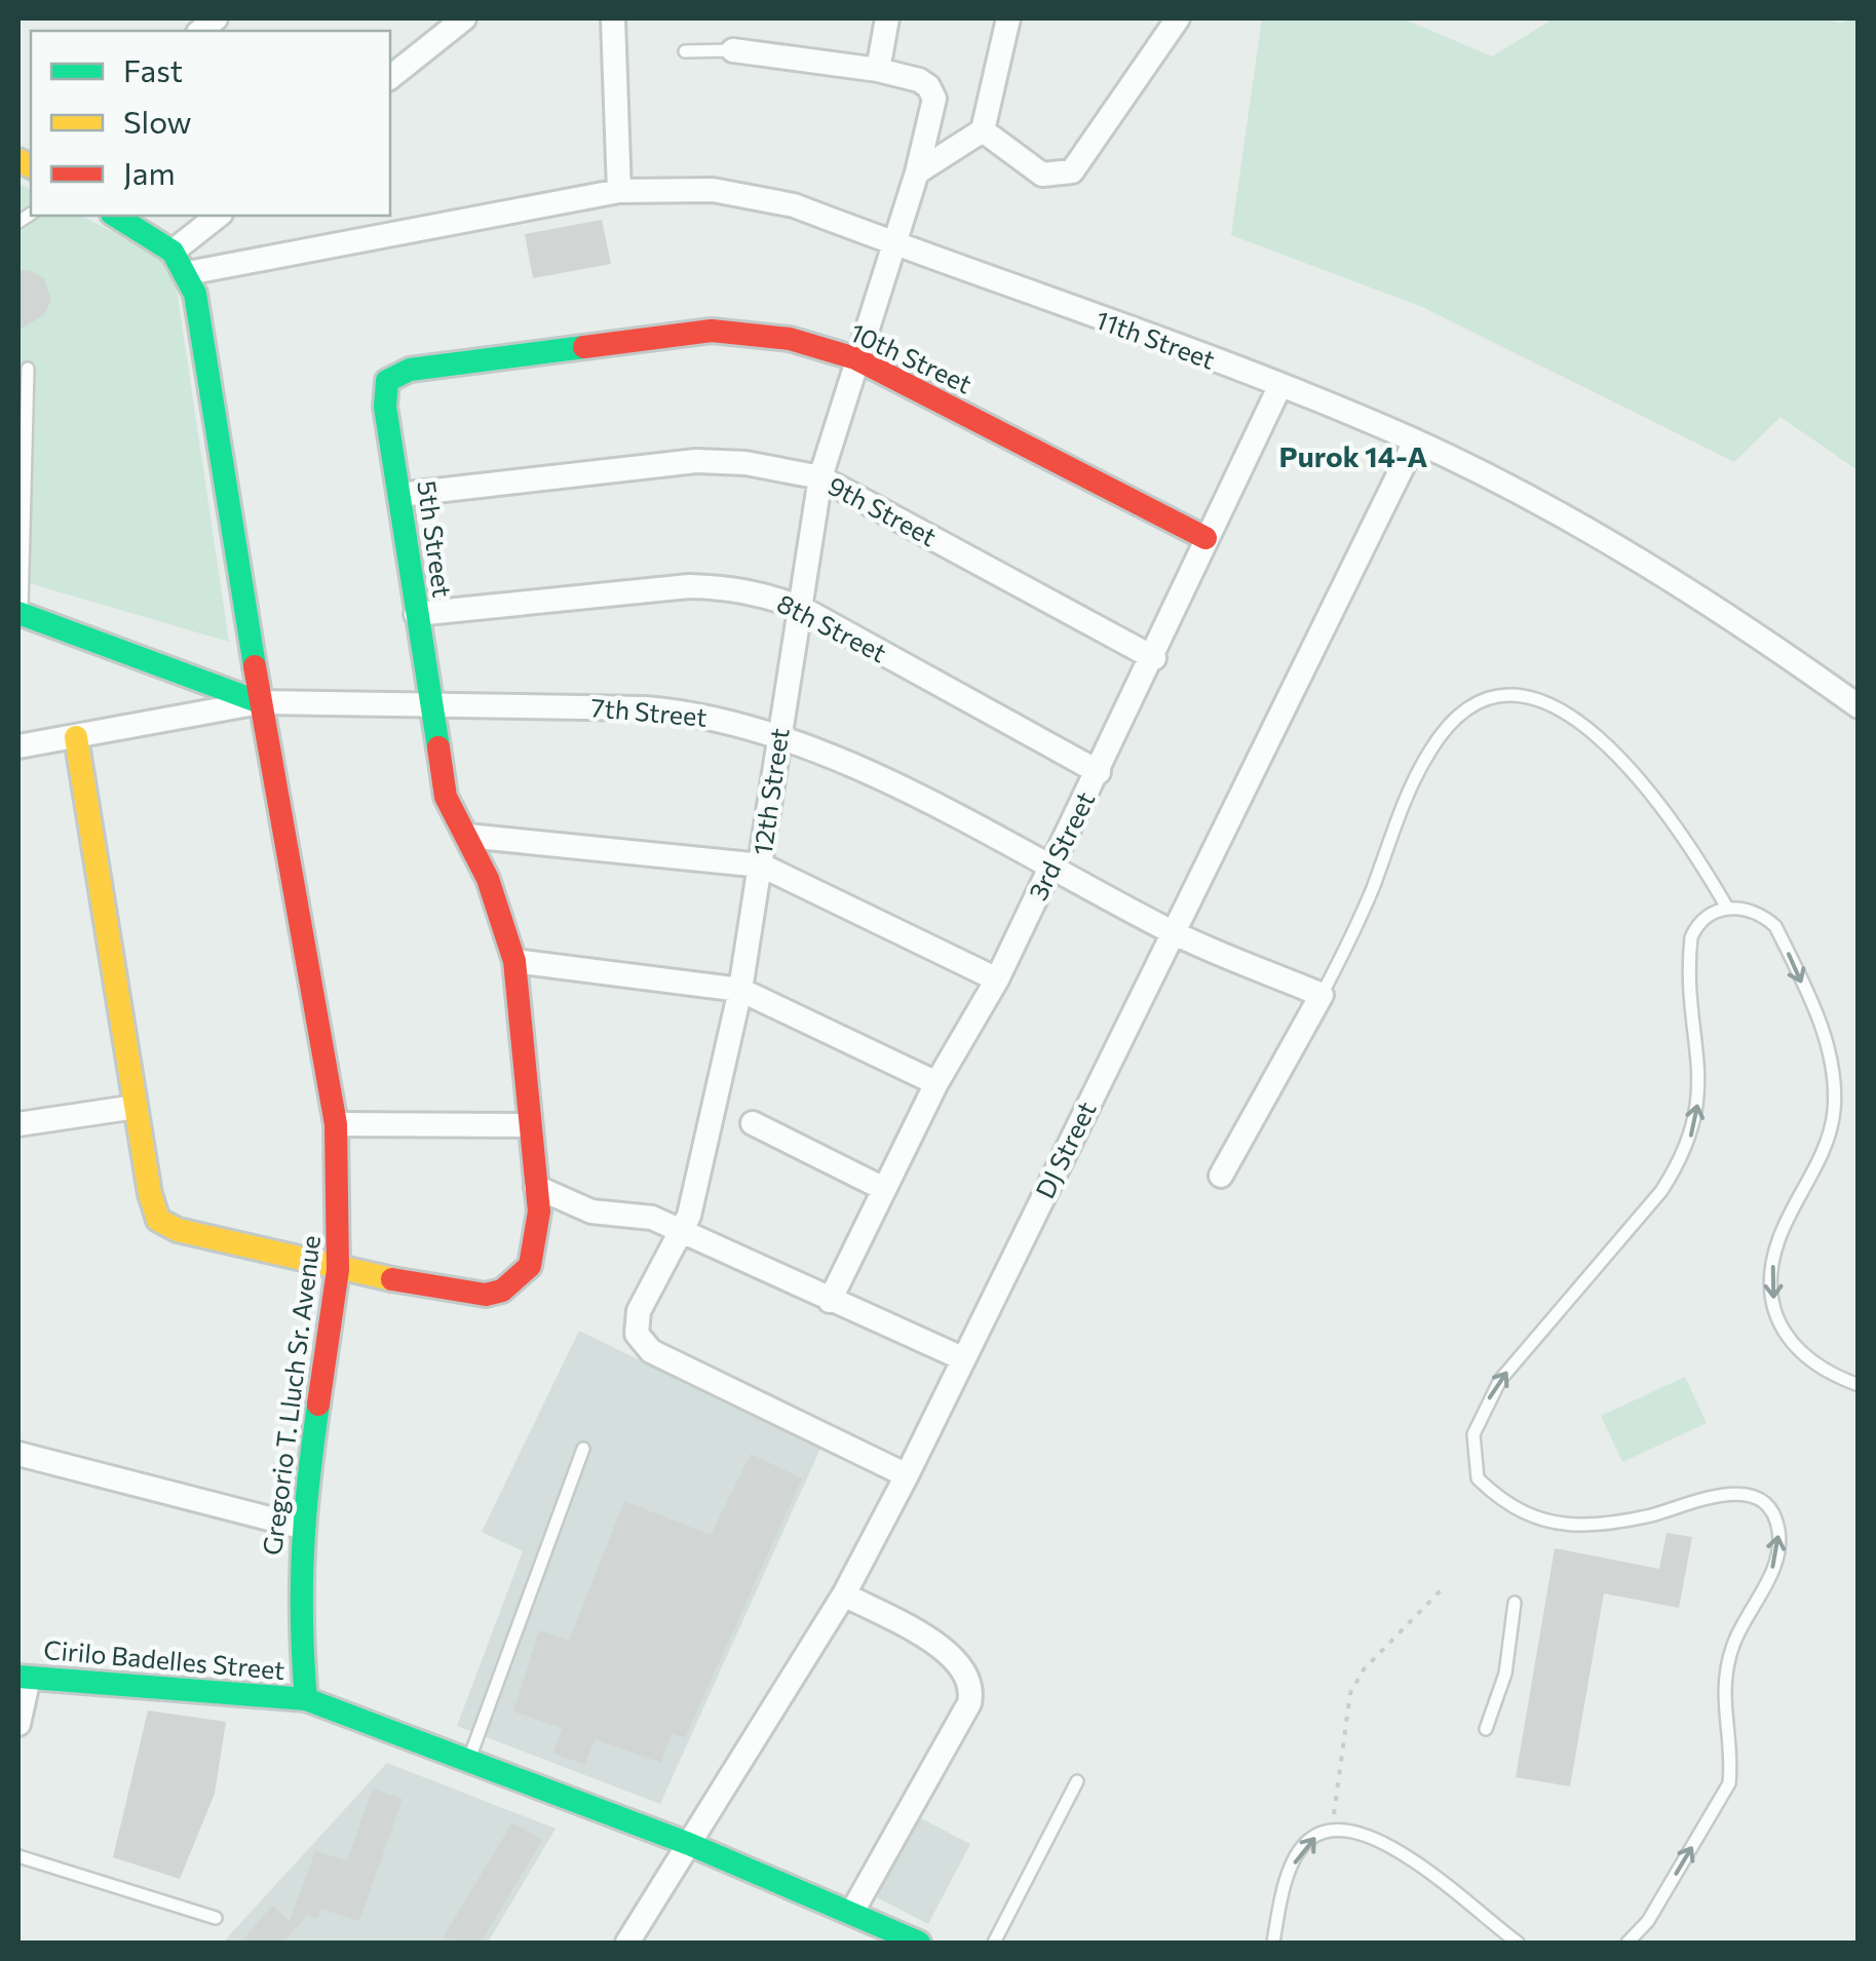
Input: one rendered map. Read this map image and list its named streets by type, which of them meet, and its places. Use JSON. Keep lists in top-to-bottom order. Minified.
{"streets":{"street":["11th Street","10th Street","9th Street","5th Street","8th Street","7th Street","12th Street","3rd Street","DJ Street","Gregorio T. Lluch Sr. Avenue","Cirilo Badelles Street"]},"crossings":[["11th Street","12th Street"],["11th Street","3rd Street"],["11th Street","DJ Street"],["11th Street","Gregorio T. Lluch Sr. Avenue"],["10th Street","5th Street"],["10th Street","12th Street"],["10th Street","3rd Street"],["9th Street","5th Street"],["9th Street","12th Street"],["9th Street","3rd Street"],["5th Street","8th Street"],["5th Street","7th Street"],["5th Street","Gregorio T. Lluch Sr. Avenue"],["8th Street","12th Street"],["8th Street","3rd Street"],["7th Street","12th Street"],["7th Street","3rd Street"],["7th Street","DJ Street"],["7th Street","Gregorio T. Lluch Sr. Avenue"],["12th Street","DJ Street"],["Gregorio T. Lluch Sr. Avenue","Cirilo Badelles Street"]],"districts":["Purok 14-A"],"legend":["Fast","Slow","Jam"]}
